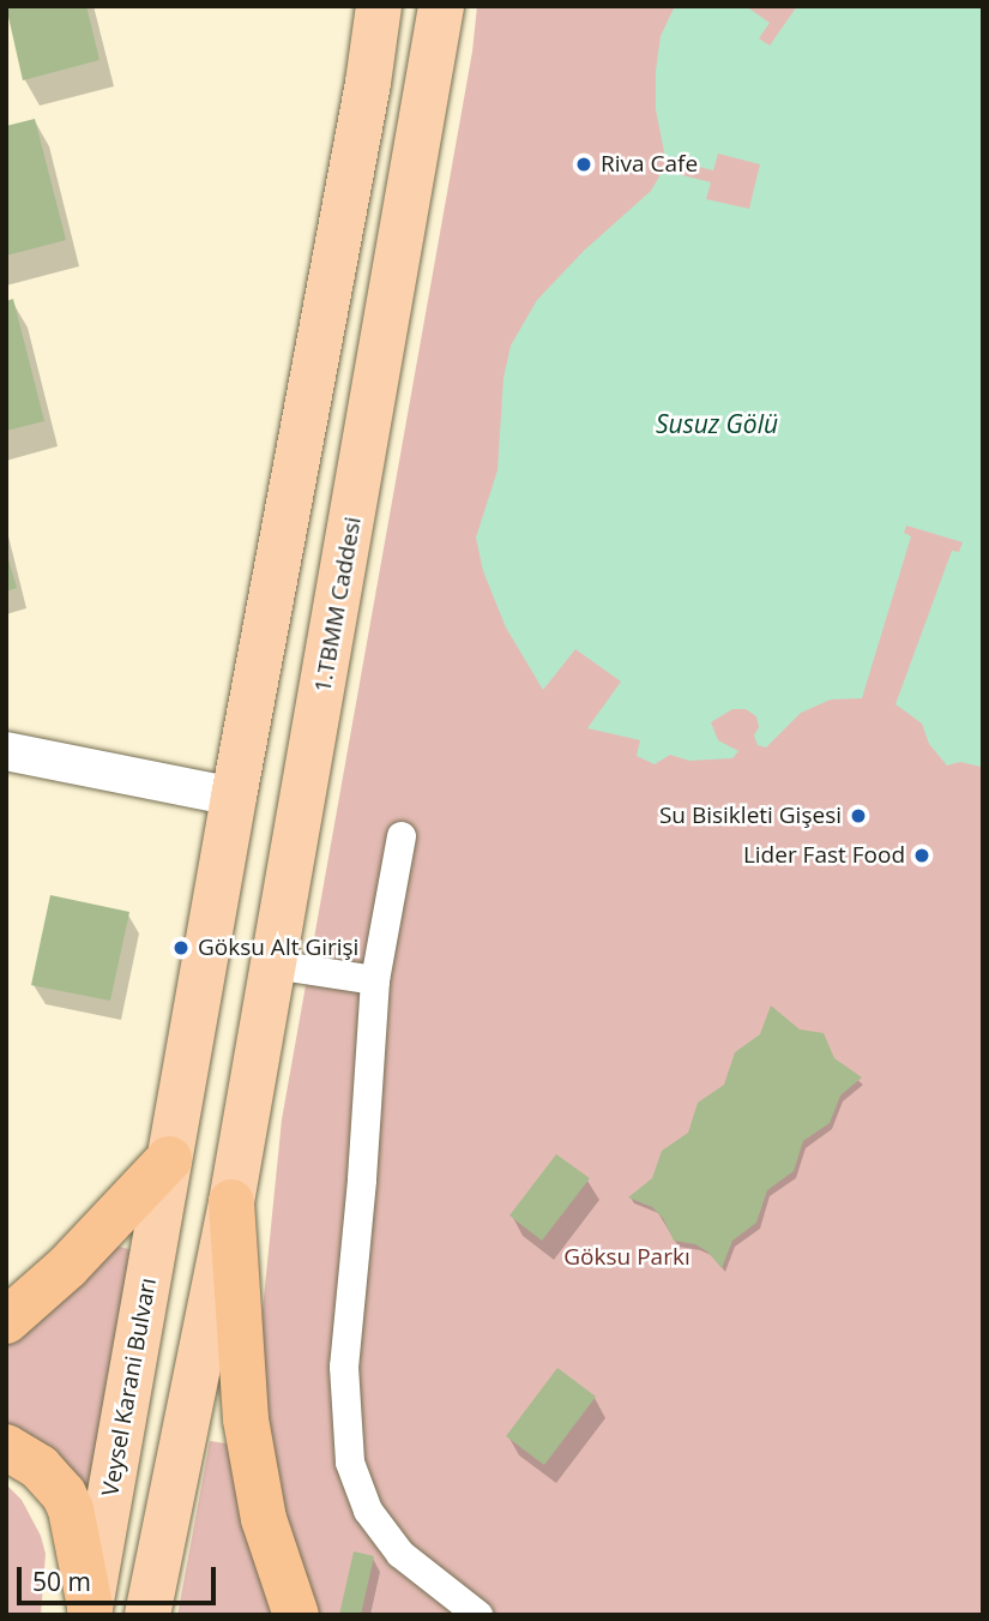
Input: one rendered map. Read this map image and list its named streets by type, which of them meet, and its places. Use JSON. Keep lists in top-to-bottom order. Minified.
{"streets":{"main road":["1.TBMM Caddesi","Veysel Karani Bulvarı"]},"water":["Susuz Gölü"],"parks":["Göksu Parkı"],"places":["Riva Cafe","Su Bisikleti Gişesi","Lider Fast Food","Göksu Alt Girişi"],"scale_bar":"50 m"}
